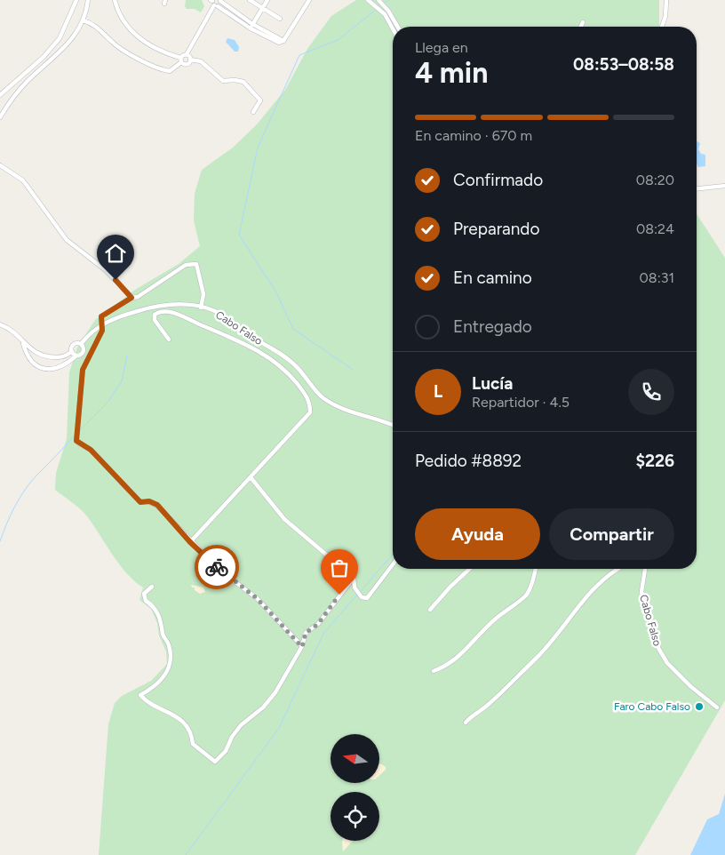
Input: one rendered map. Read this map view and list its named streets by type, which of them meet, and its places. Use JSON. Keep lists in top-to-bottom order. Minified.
{"streets":{"street":["Cabo Falso"]},"places":["Faro Cabo Falso"],"north":"left","page":{"heading":["4 min","Llega en","08:53–08:58"],"panel":["Lucía","Repartidor · 4.5","Pedido #8892","$226"],"bar":"En camino · 670 m","list":[["Confirmado","08:20"],["Preparando","08:24"],["En camino","08:31"],"Entregado"],"round":"L","buttons":["Ayuda","Compartir"]}}
